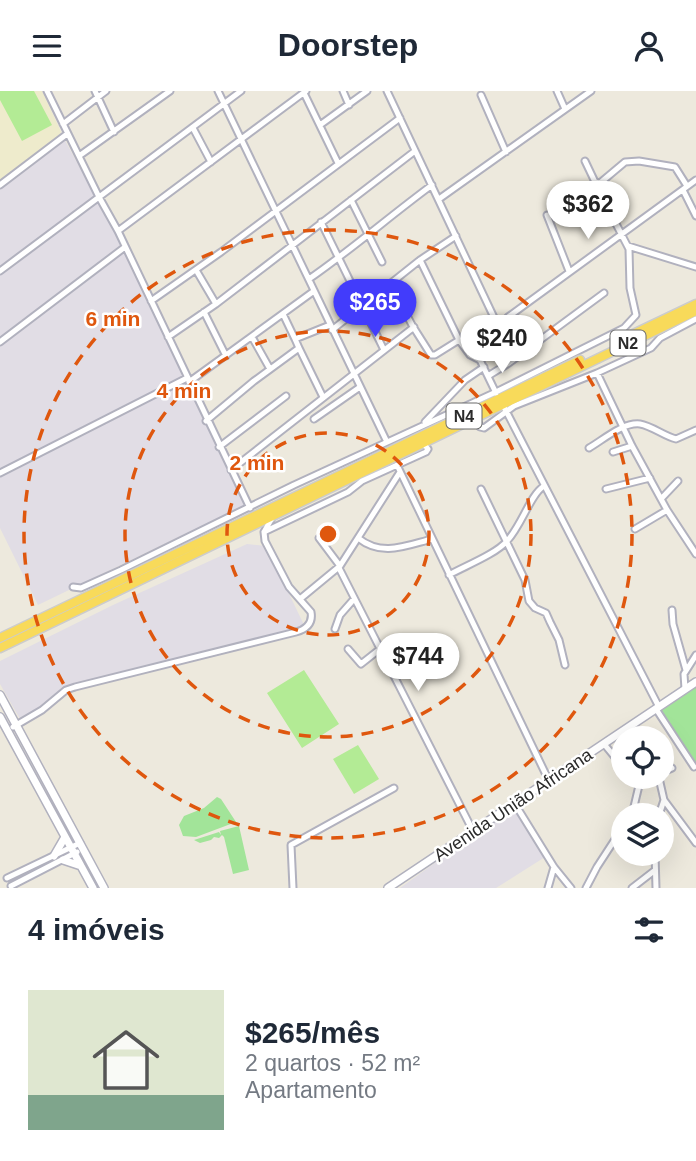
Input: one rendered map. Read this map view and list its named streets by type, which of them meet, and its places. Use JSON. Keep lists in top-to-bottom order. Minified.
{"streets":{"highway":["N2","N4"],"main road":["Avenida União Africana"]},"crossings":[["N2","N4"]],"page":{"header":"Doorstep","price":["$362","$265","$240","$744"],"heading":"4 imóveis","list":[{"name":"$265/mês","note":"2 quartos · 52 m² · Apartamento"}]},"rings":["6 min","4 min","2 min"]}
